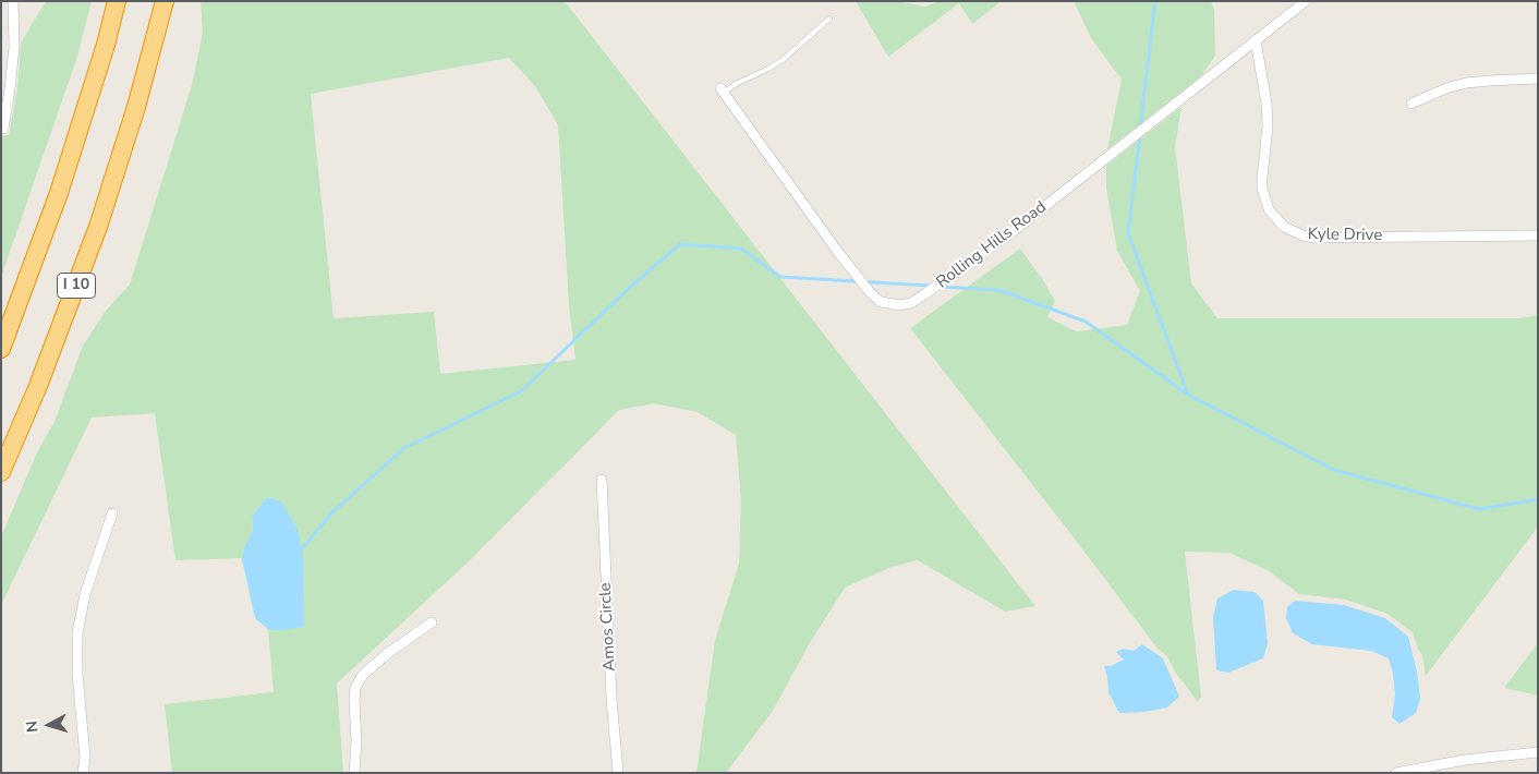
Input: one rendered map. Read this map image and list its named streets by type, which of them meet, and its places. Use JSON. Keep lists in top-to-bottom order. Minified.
{"streets":{"highway":["I 10"],"street":["Kyle Drive","Rolling Hills Road","Amos Circle"]},"crossings":[["Kyle Drive","Rolling Hills Road"]],"north":"left"}
